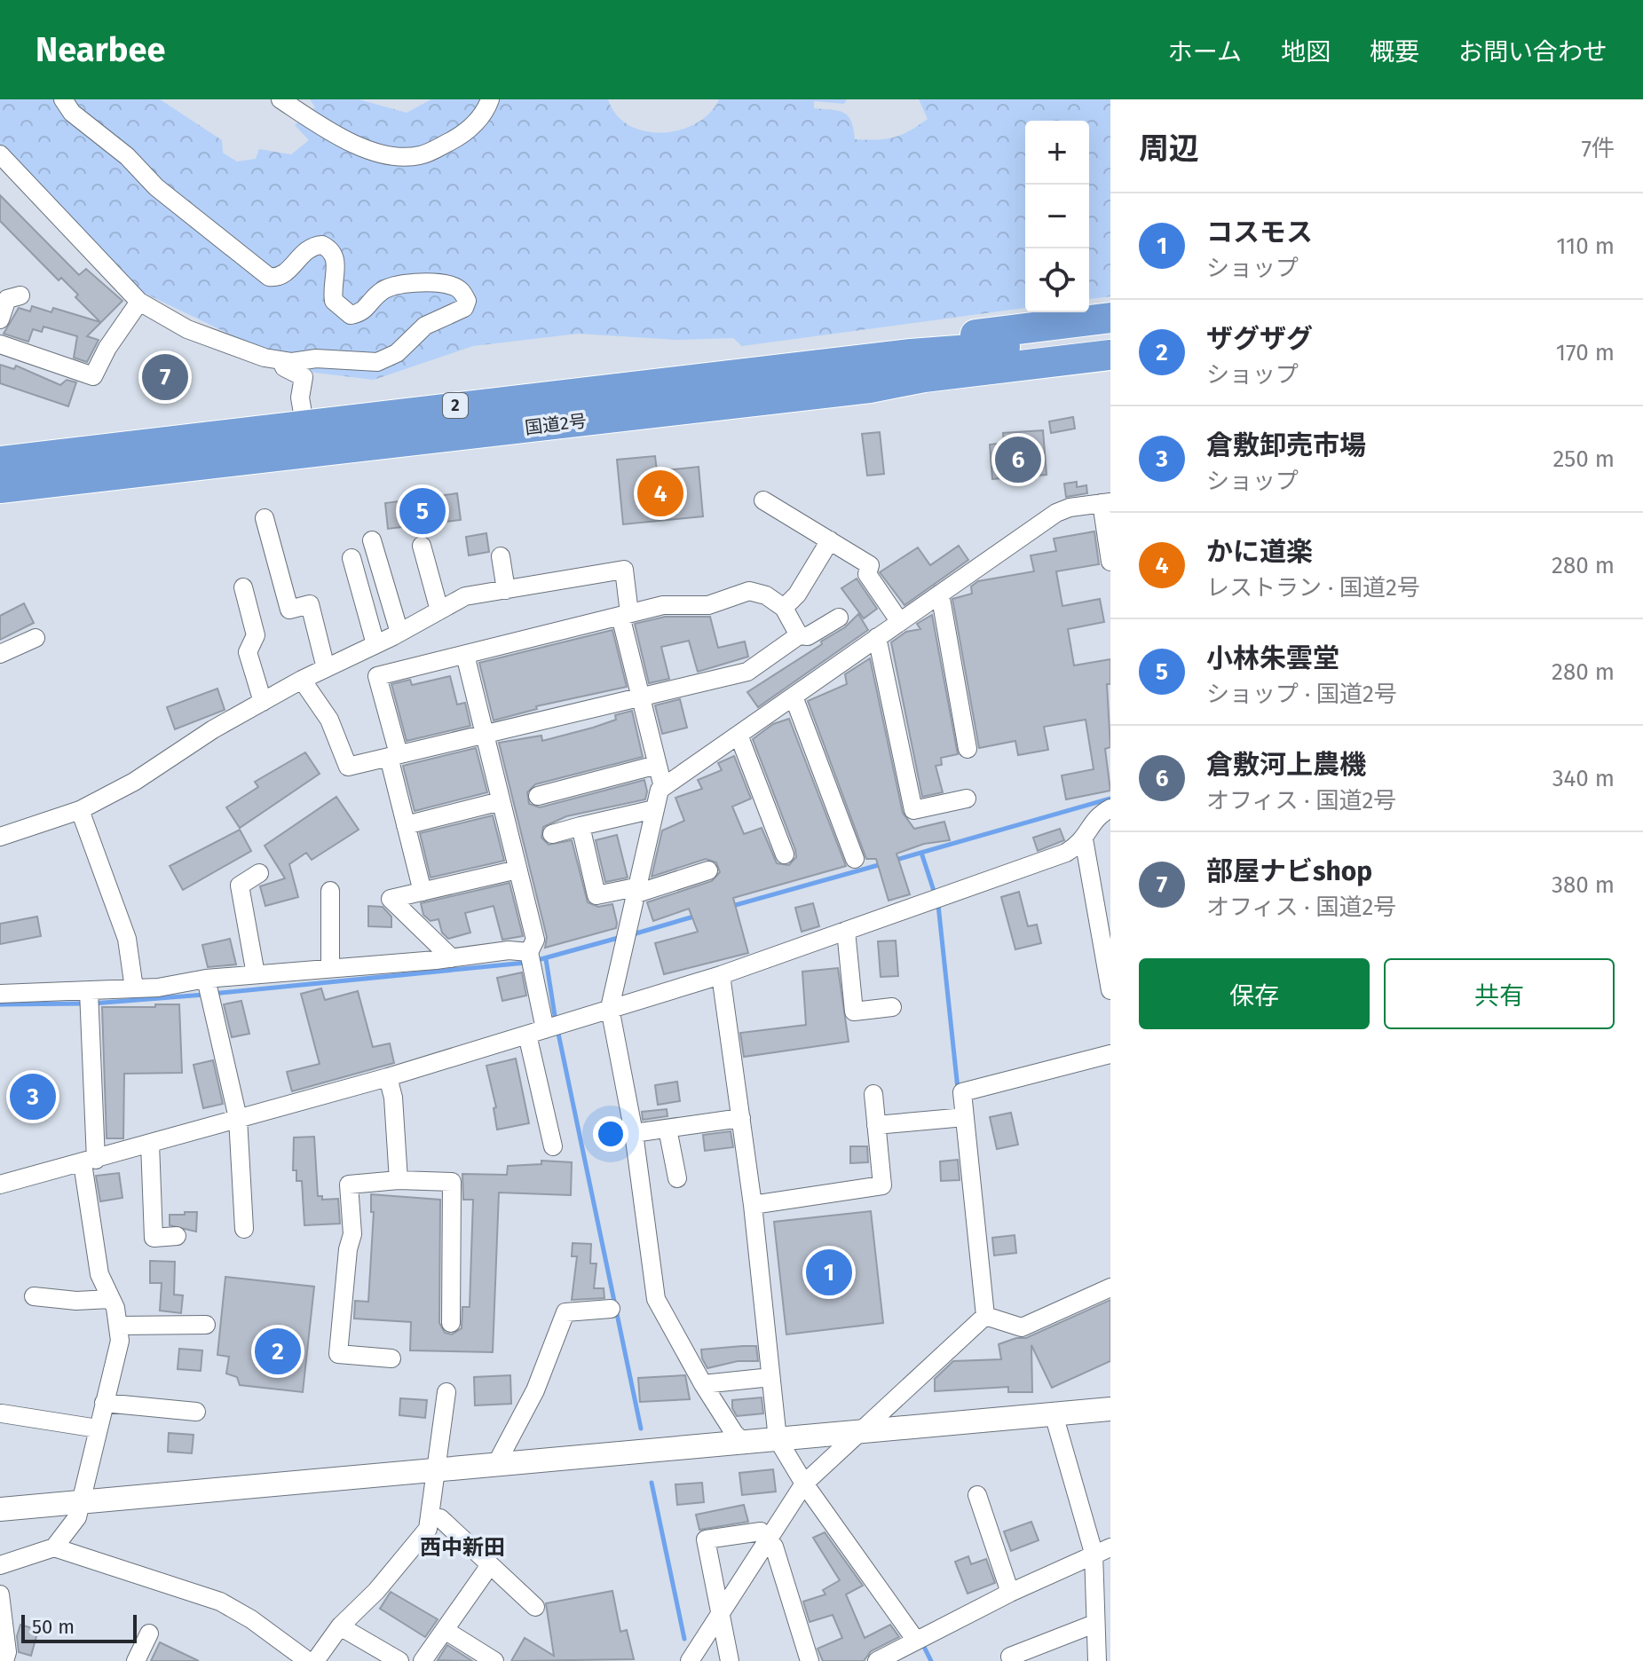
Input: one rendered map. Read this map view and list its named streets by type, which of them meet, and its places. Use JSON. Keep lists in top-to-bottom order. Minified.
{"streets":{"highway":["2","国道2号"]},"districts":["西中新田"],"scale_bar":"50 m","page":{"header":"Nearbee","nav":["ホーム","地図","概要","お問い合わせ"],"heading":["周辺","7件"],"map_buttons":["+","−"],"list":[{"mark":"1","name":"コスモス","note":"ショップ","value":"110 m"},{"mark":"2","name":"ザグザグ","note":"ショップ","value":"170 m"},{"mark":"3","name":"倉敷卸売市場","note":"ショップ","value":"250 m"},{"mark":"4","name":"かに道楽","note":"レストラン · 国道2号","value":"280 m"},{"mark":"5","name":"小林朱雲堂","note":"ショップ · 国道2号","value":"280 m"},{"mark":"6","name":"倉敷河上農機","note":"オフィス · 国道2号","value":"340 m"},{"mark":"7","name":"部屋ナビshop","note":"オフィス · 国道2号","value":"380 m"}],"pins":["7","6","4","5","3","1","2"],"buttons":["保存","共有"],"scale":"50 m"}}
